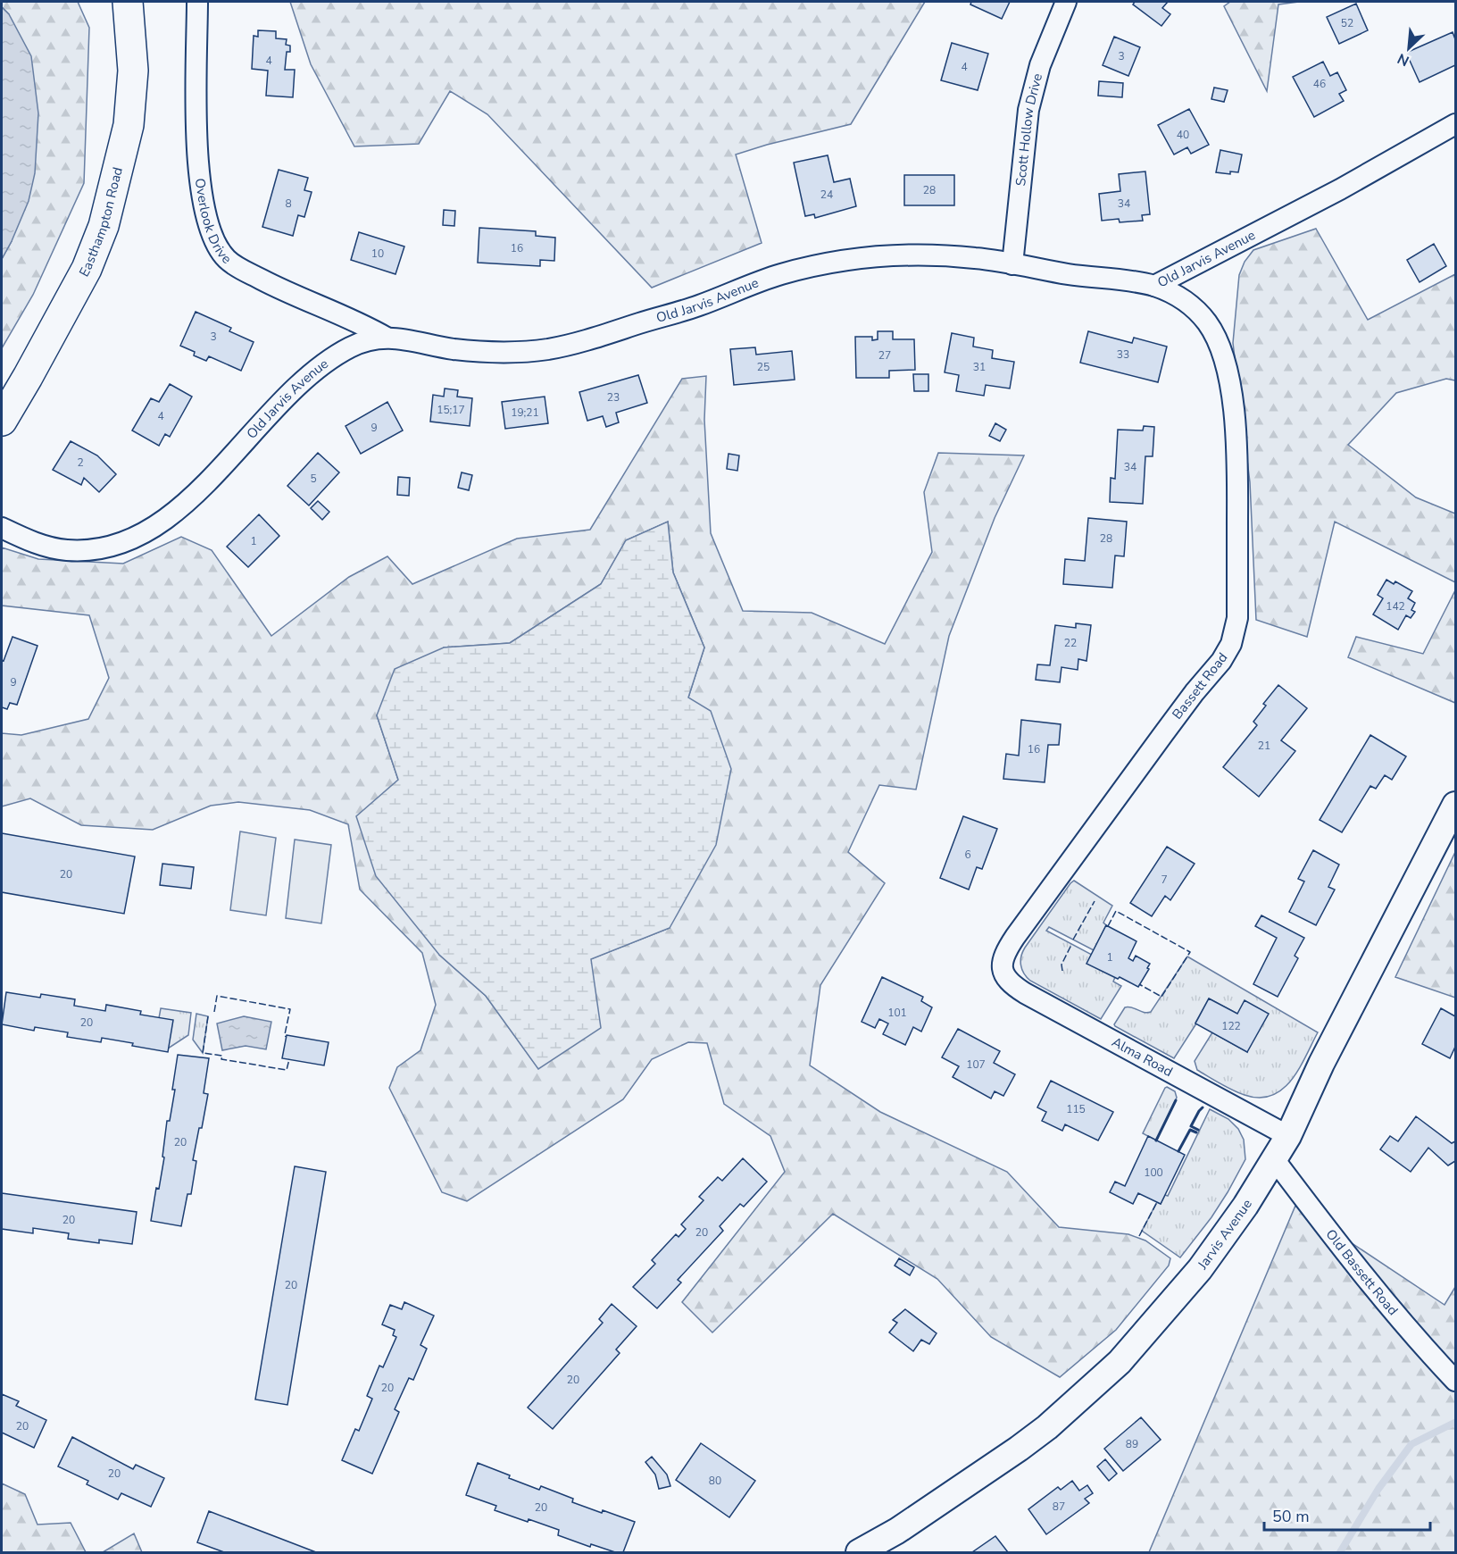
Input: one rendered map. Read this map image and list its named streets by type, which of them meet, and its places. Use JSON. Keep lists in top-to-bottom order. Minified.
{"streets":{"main road":["Easthampton Road"],"street":["Scott Hollow Drive","Overlook Drive","Old Jarvis Avenue","Bassett Road","Alma Road","Jarvis Avenue","Old Bassett Road"]},"crossings":[["Scott Hollow Drive","Old Jarvis Avenue"],["Overlook Drive","Old Jarvis Avenue"],["Old Jarvis Avenue","Bassett Road"],["Bassett Road","Alma Road"],["Alma Road","Jarvis Avenue"],["Jarvis Avenue","Old Bassett Road"]],"house_numbers":["52","3","4","4","46","40","28","24","8","34","16","10","3","33","27","25","31","23","15;17","19;21","4","9","2","34","5","28","1","142","22","9","21","16","6","20","7","1","101","20","122","107","115","20","100","20","20","20","20","20","20","89","20","80","87","20"],"scale_bar":"50 m","north":"bottom left"}
